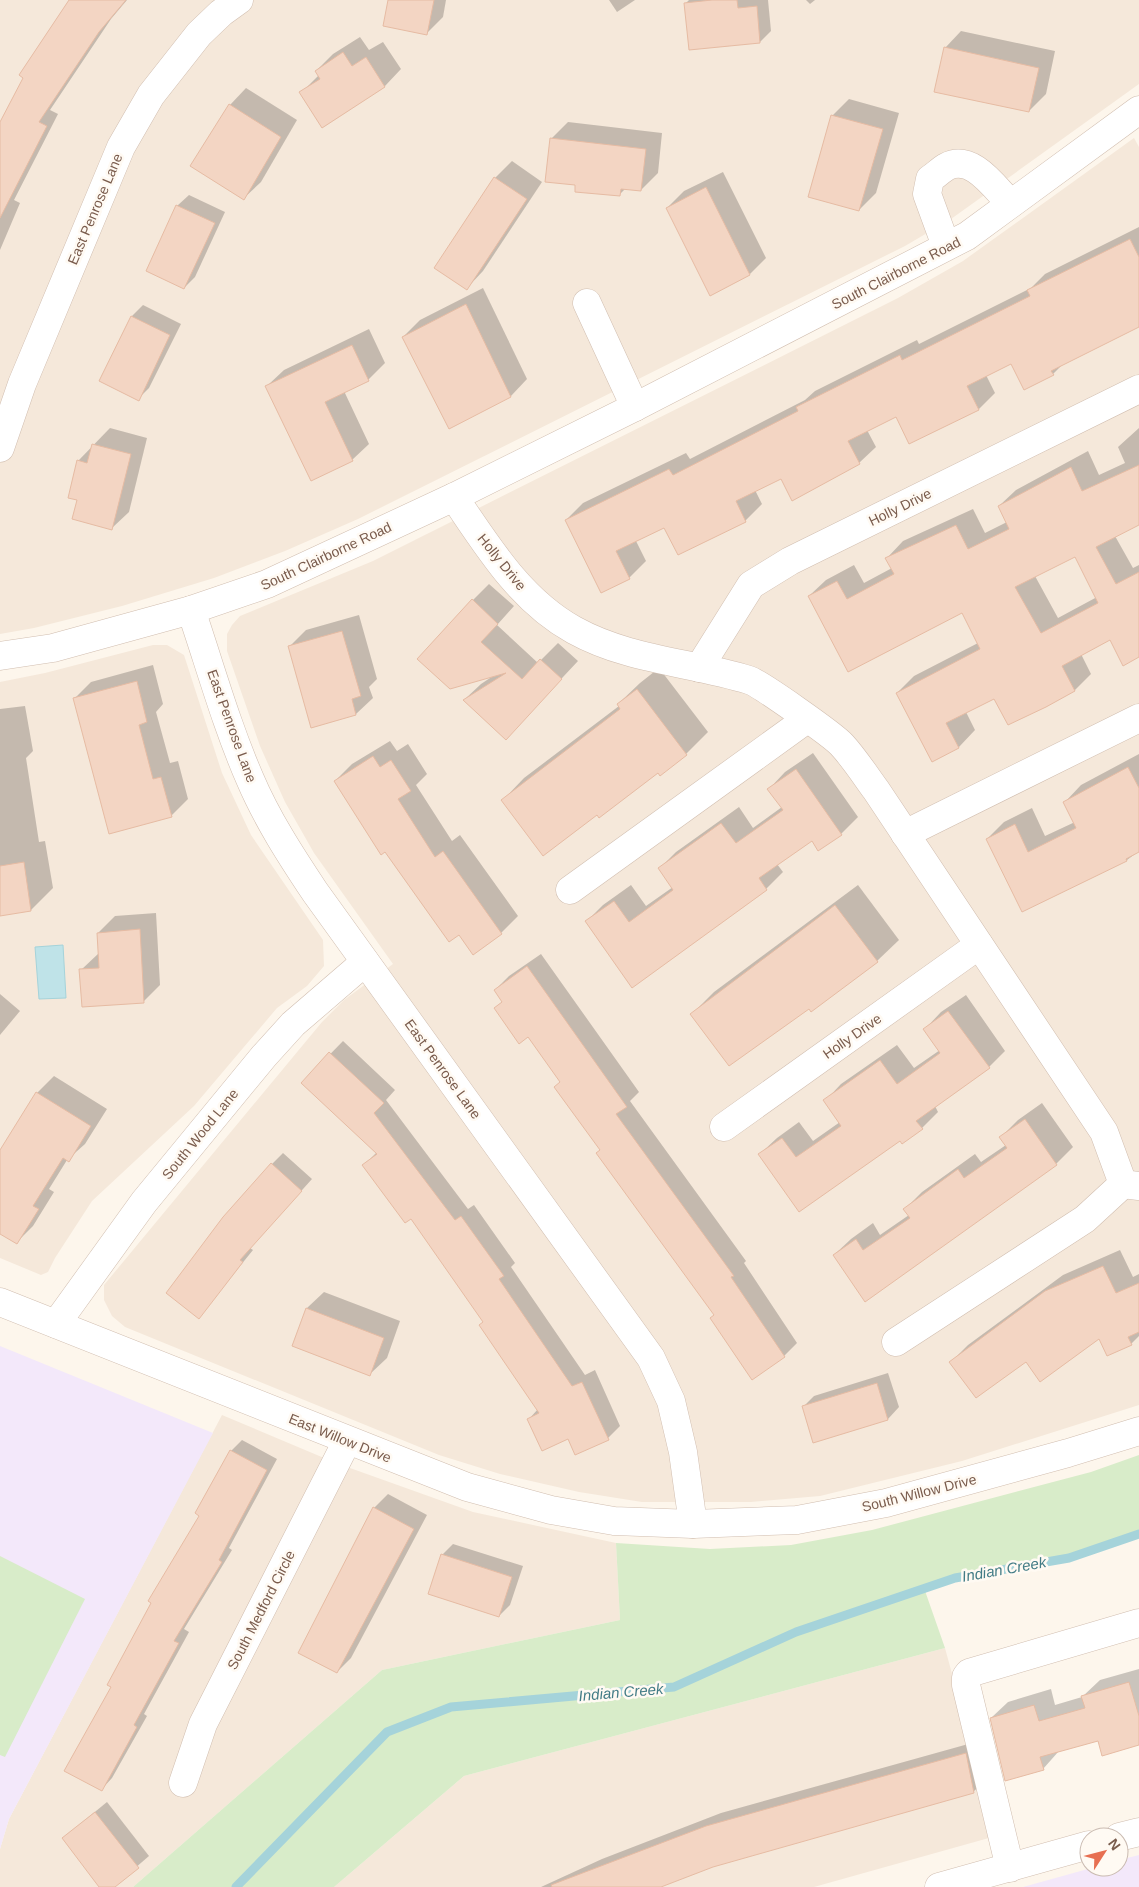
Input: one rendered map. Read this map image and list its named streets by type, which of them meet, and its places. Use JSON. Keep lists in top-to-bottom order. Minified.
{"streets":{"street":["East Penrose Lane","South Clairborne Road","Holly Drive","South Wood Lane","East Willow Drive","South Willow Drive","South Medford Circle"]},"crossings":[["East Penrose Lane","South Clairborne Road"],["East Penrose Lane","South Wood Lane"],["East Penrose Lane","East Willow Drive"],["East Penrose Lane","South Willow Drive"],["South Clairborne Road","Holly Drive"],["South Wood Lane","East Willow Drive"],["East Willow Drive","South Willow Drive"],["East Willow Drive","South Medford Circle"]],"water":["Indian Creek"],"north":"top right"}
